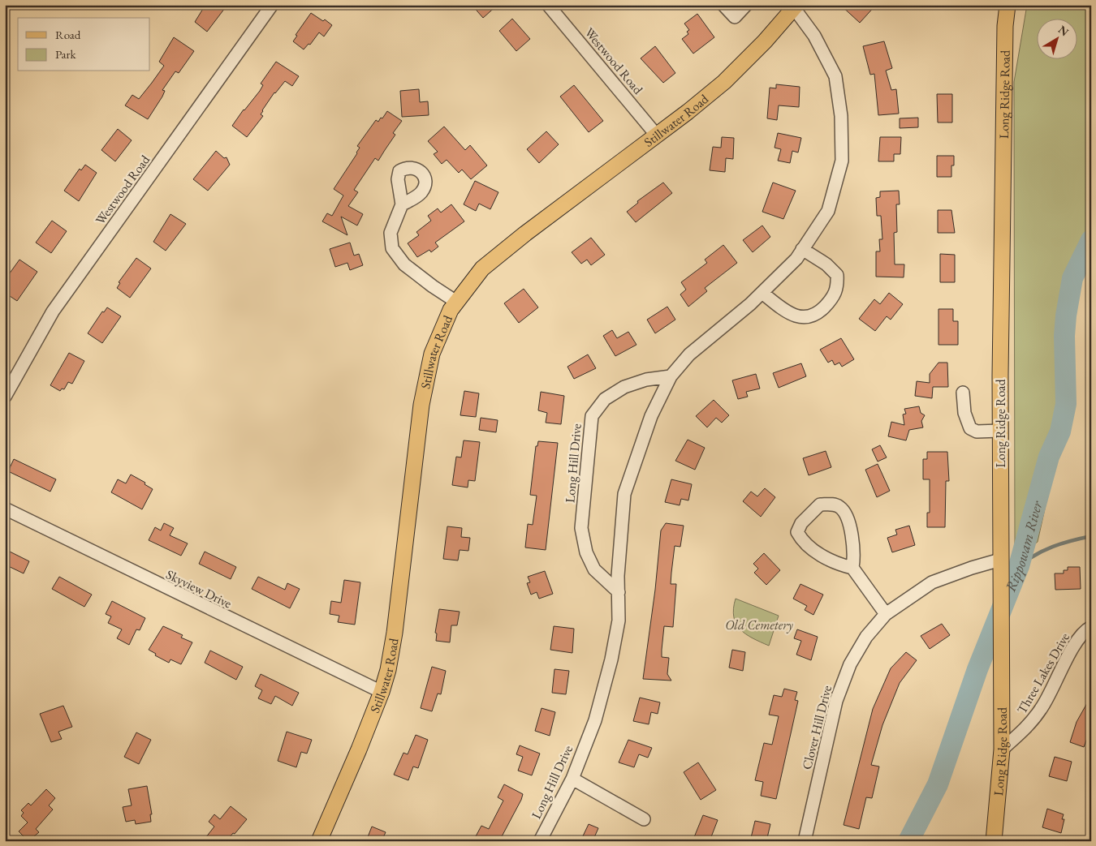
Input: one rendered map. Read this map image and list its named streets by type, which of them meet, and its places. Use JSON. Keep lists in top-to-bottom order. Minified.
{"streets":{"main road":["Long Ridge Road","Stillwater Road"],"street":["Westwood Road","Long Hill Drive","Skyview Drive","Three Lakes Drive","Clover Hill Drive"]},"crossings":[["Westwood Road","Stillwater Road"],["Long Ridge Road","Three Lakes Drive"],["Long Ridge Road","Clover Hill Drive"],["Stillwater Road","Long Hill Drive"],["Stillwater Road","Skyview Drive"]],"water":["Rippowam River"],"parks":["Old Cemetery"],"legend":["Road","Park"],"north":"top right"}
